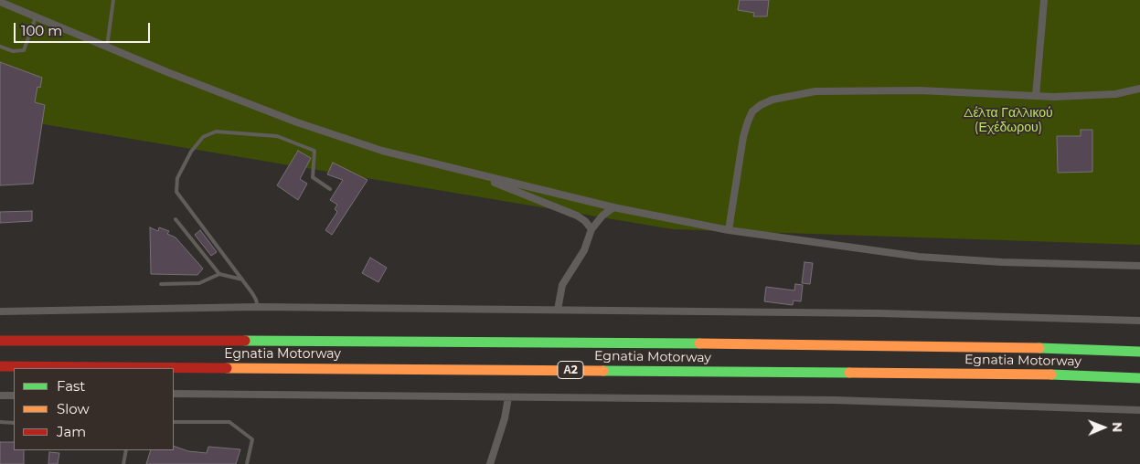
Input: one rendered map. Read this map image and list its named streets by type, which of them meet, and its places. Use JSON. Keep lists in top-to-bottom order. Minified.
{"streets":{"highway":["Egnatia Motorway","Α2"]},"parks":["Δέλτα Γαλλικού (Εχέδωρου)"],"legend":["Fast","Slow","Jam"],"scale_bar":"100 m","north":"right"}
